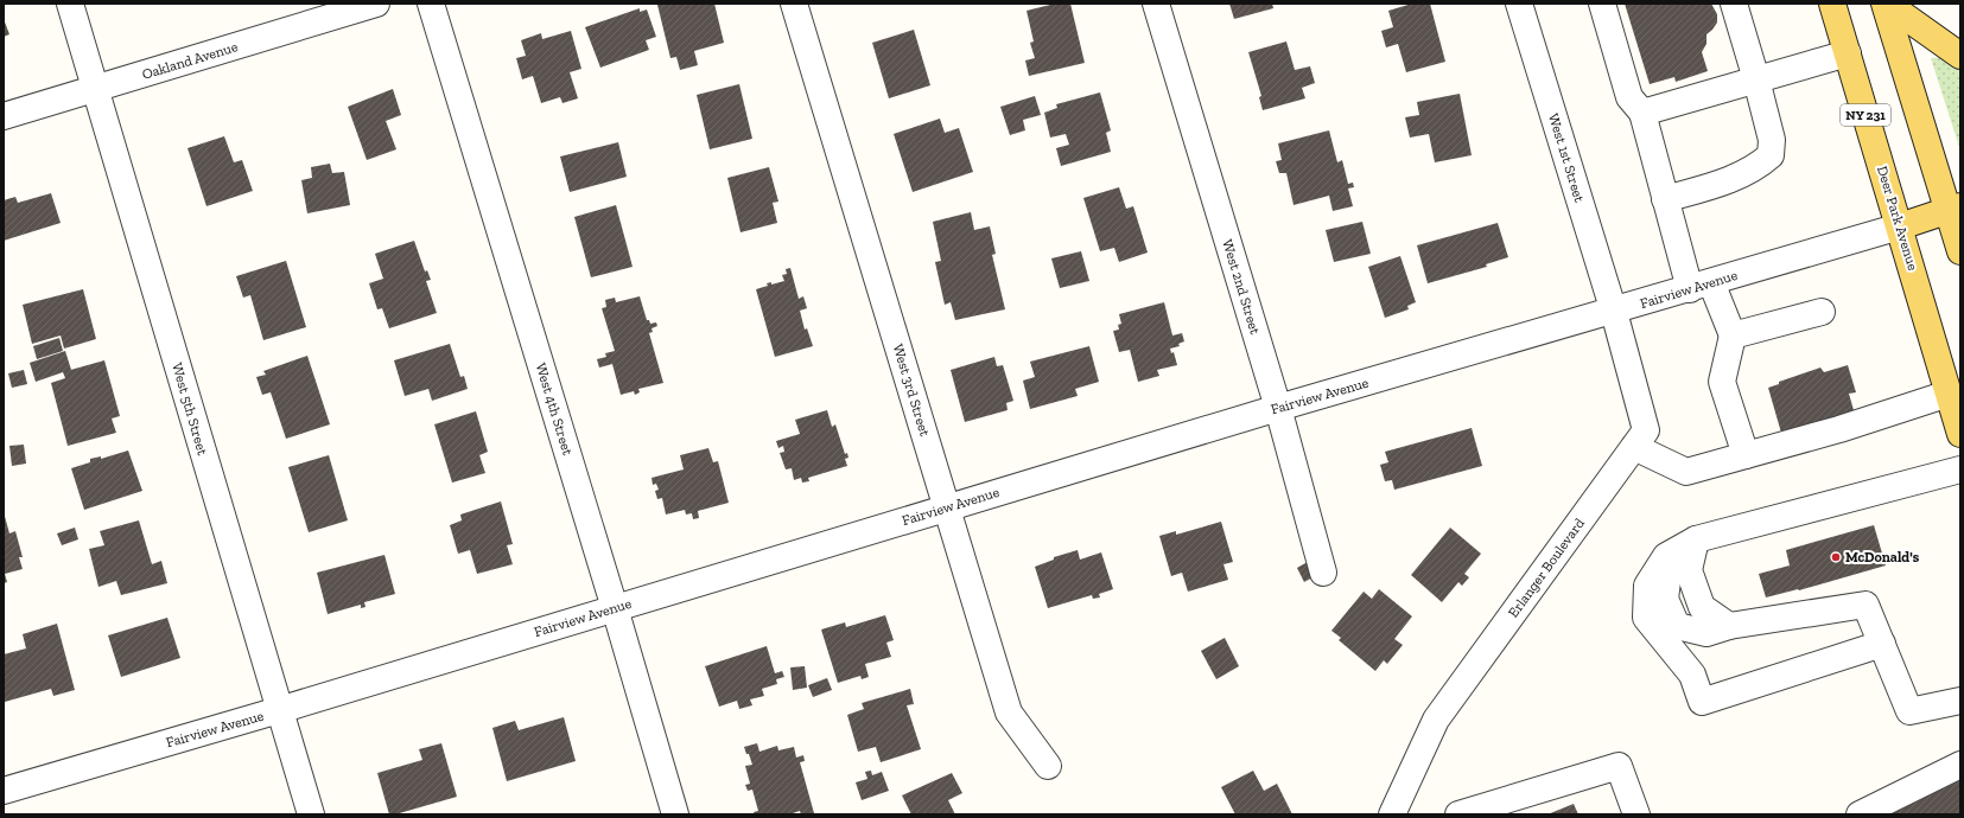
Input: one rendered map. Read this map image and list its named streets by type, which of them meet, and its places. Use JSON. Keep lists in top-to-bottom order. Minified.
{"streets":{"main road":["NY 231","Deer Park Avenue"],"street":["Oakland Avenue","West 1st Street","West 2nd Street","Fairview Avenue","West 3rd Street","West 5th Street","West 4th Street","Erlanger Boulevard"]},"crossings":[["Oakland Avenue","West 5th Street"],["West 1st Street","Fairview Avenue"],["West 1st Street","Erlanger Boulevard"],["Deer Park Avenue","Fairview Avenue"],["West 2nd Street","Fairview Avenue"],["Fairview Avenue","West 3rd Street"],["Fairview Avenue","West 5th Street"],["Fairview Avenue","West 4th Street"],["Fairview Avenue","Erlanger Boulevard"]],"places":["McDonald's"]}
